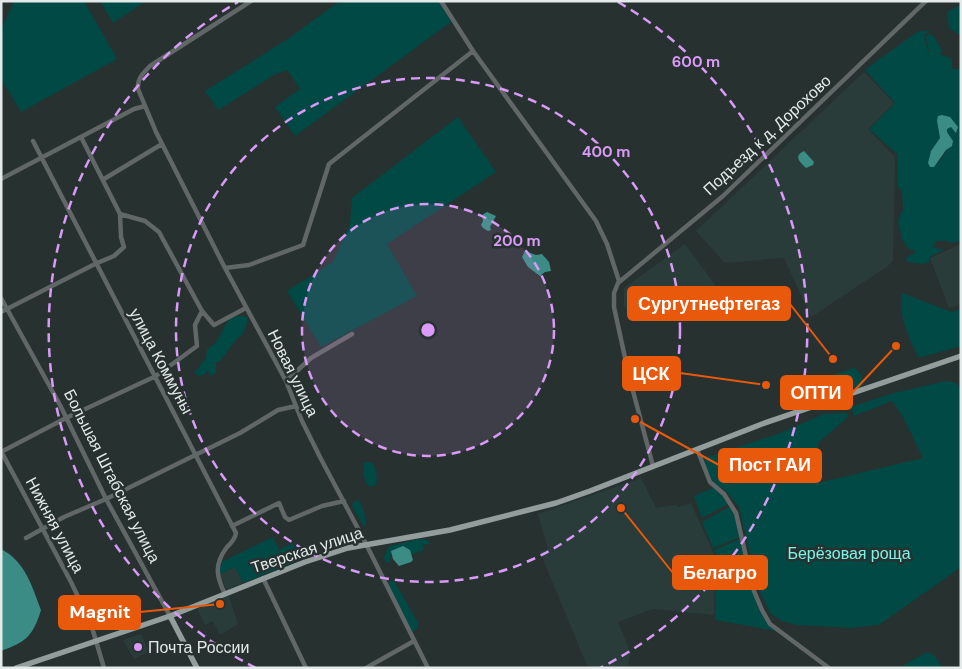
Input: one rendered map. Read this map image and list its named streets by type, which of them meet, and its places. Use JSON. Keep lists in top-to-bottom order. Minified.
{"streets":{"main road":["Большая Штабская улица","Тверская улица"],"street":["Подъезд к д. Дорохово","улица Коммуны","Новая улица","Нижняя улица"]},"crossings":[["Новая улица","Тверская улица"],["Большая Штабская улица","Тверская улица"],["Нижняя улица","Тверская улица"]],"parks":["Берёзовая роща"],"places":["ОПТИ","Сургутнефтегаз","ЦСК","Пост ГАИ","Белагро","Magnit","Почта России"],"rings":["600 m","400 m","200 m"]}
